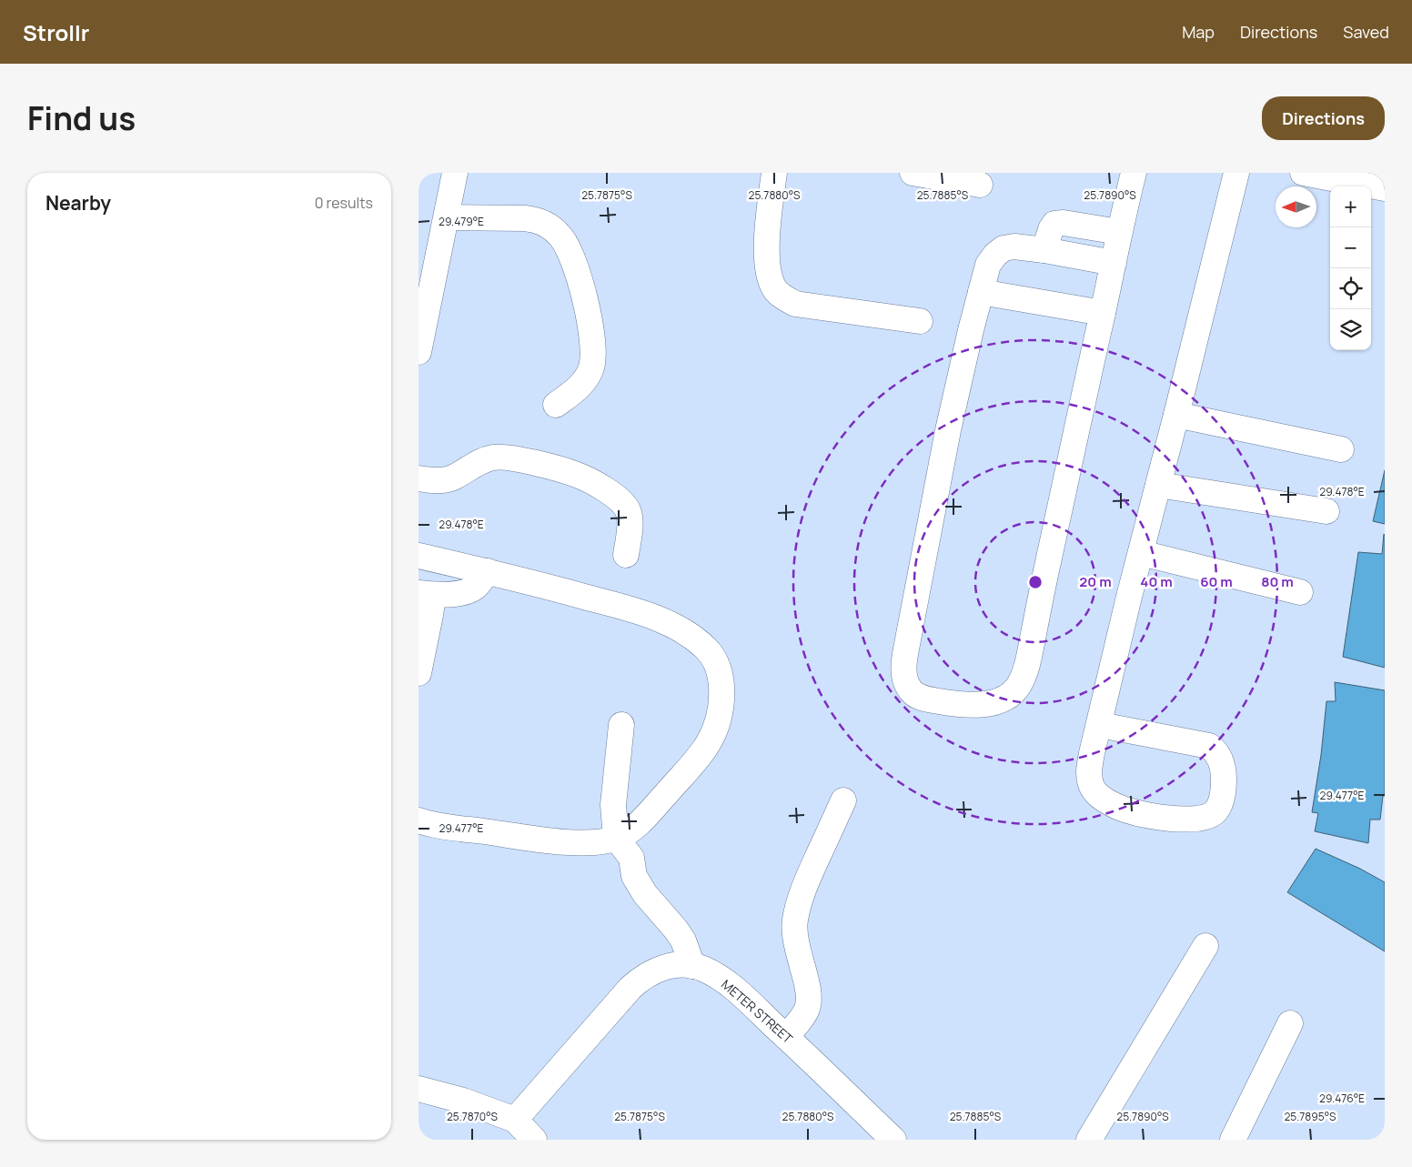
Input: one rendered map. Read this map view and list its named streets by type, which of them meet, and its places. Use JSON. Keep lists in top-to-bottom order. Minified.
{"streets":{"street":["METER STREET"]},"north":"left","page":{"header":"Strollr","nav":["Map","Directions","Saved"],"title":"Find us","buttons":"Directions","heading":["Nearby","0 results"],"map_buttons":["+","−"]},"coordinates":["25.7875°S","25.7880°S","25.7885°S","25.7890°S","29.479°E","29.478°E","29.477°E","29.476°E","25.7870°S","25.7895°S"],"rings":["20 m","40 m","60 m","80 m"]}
